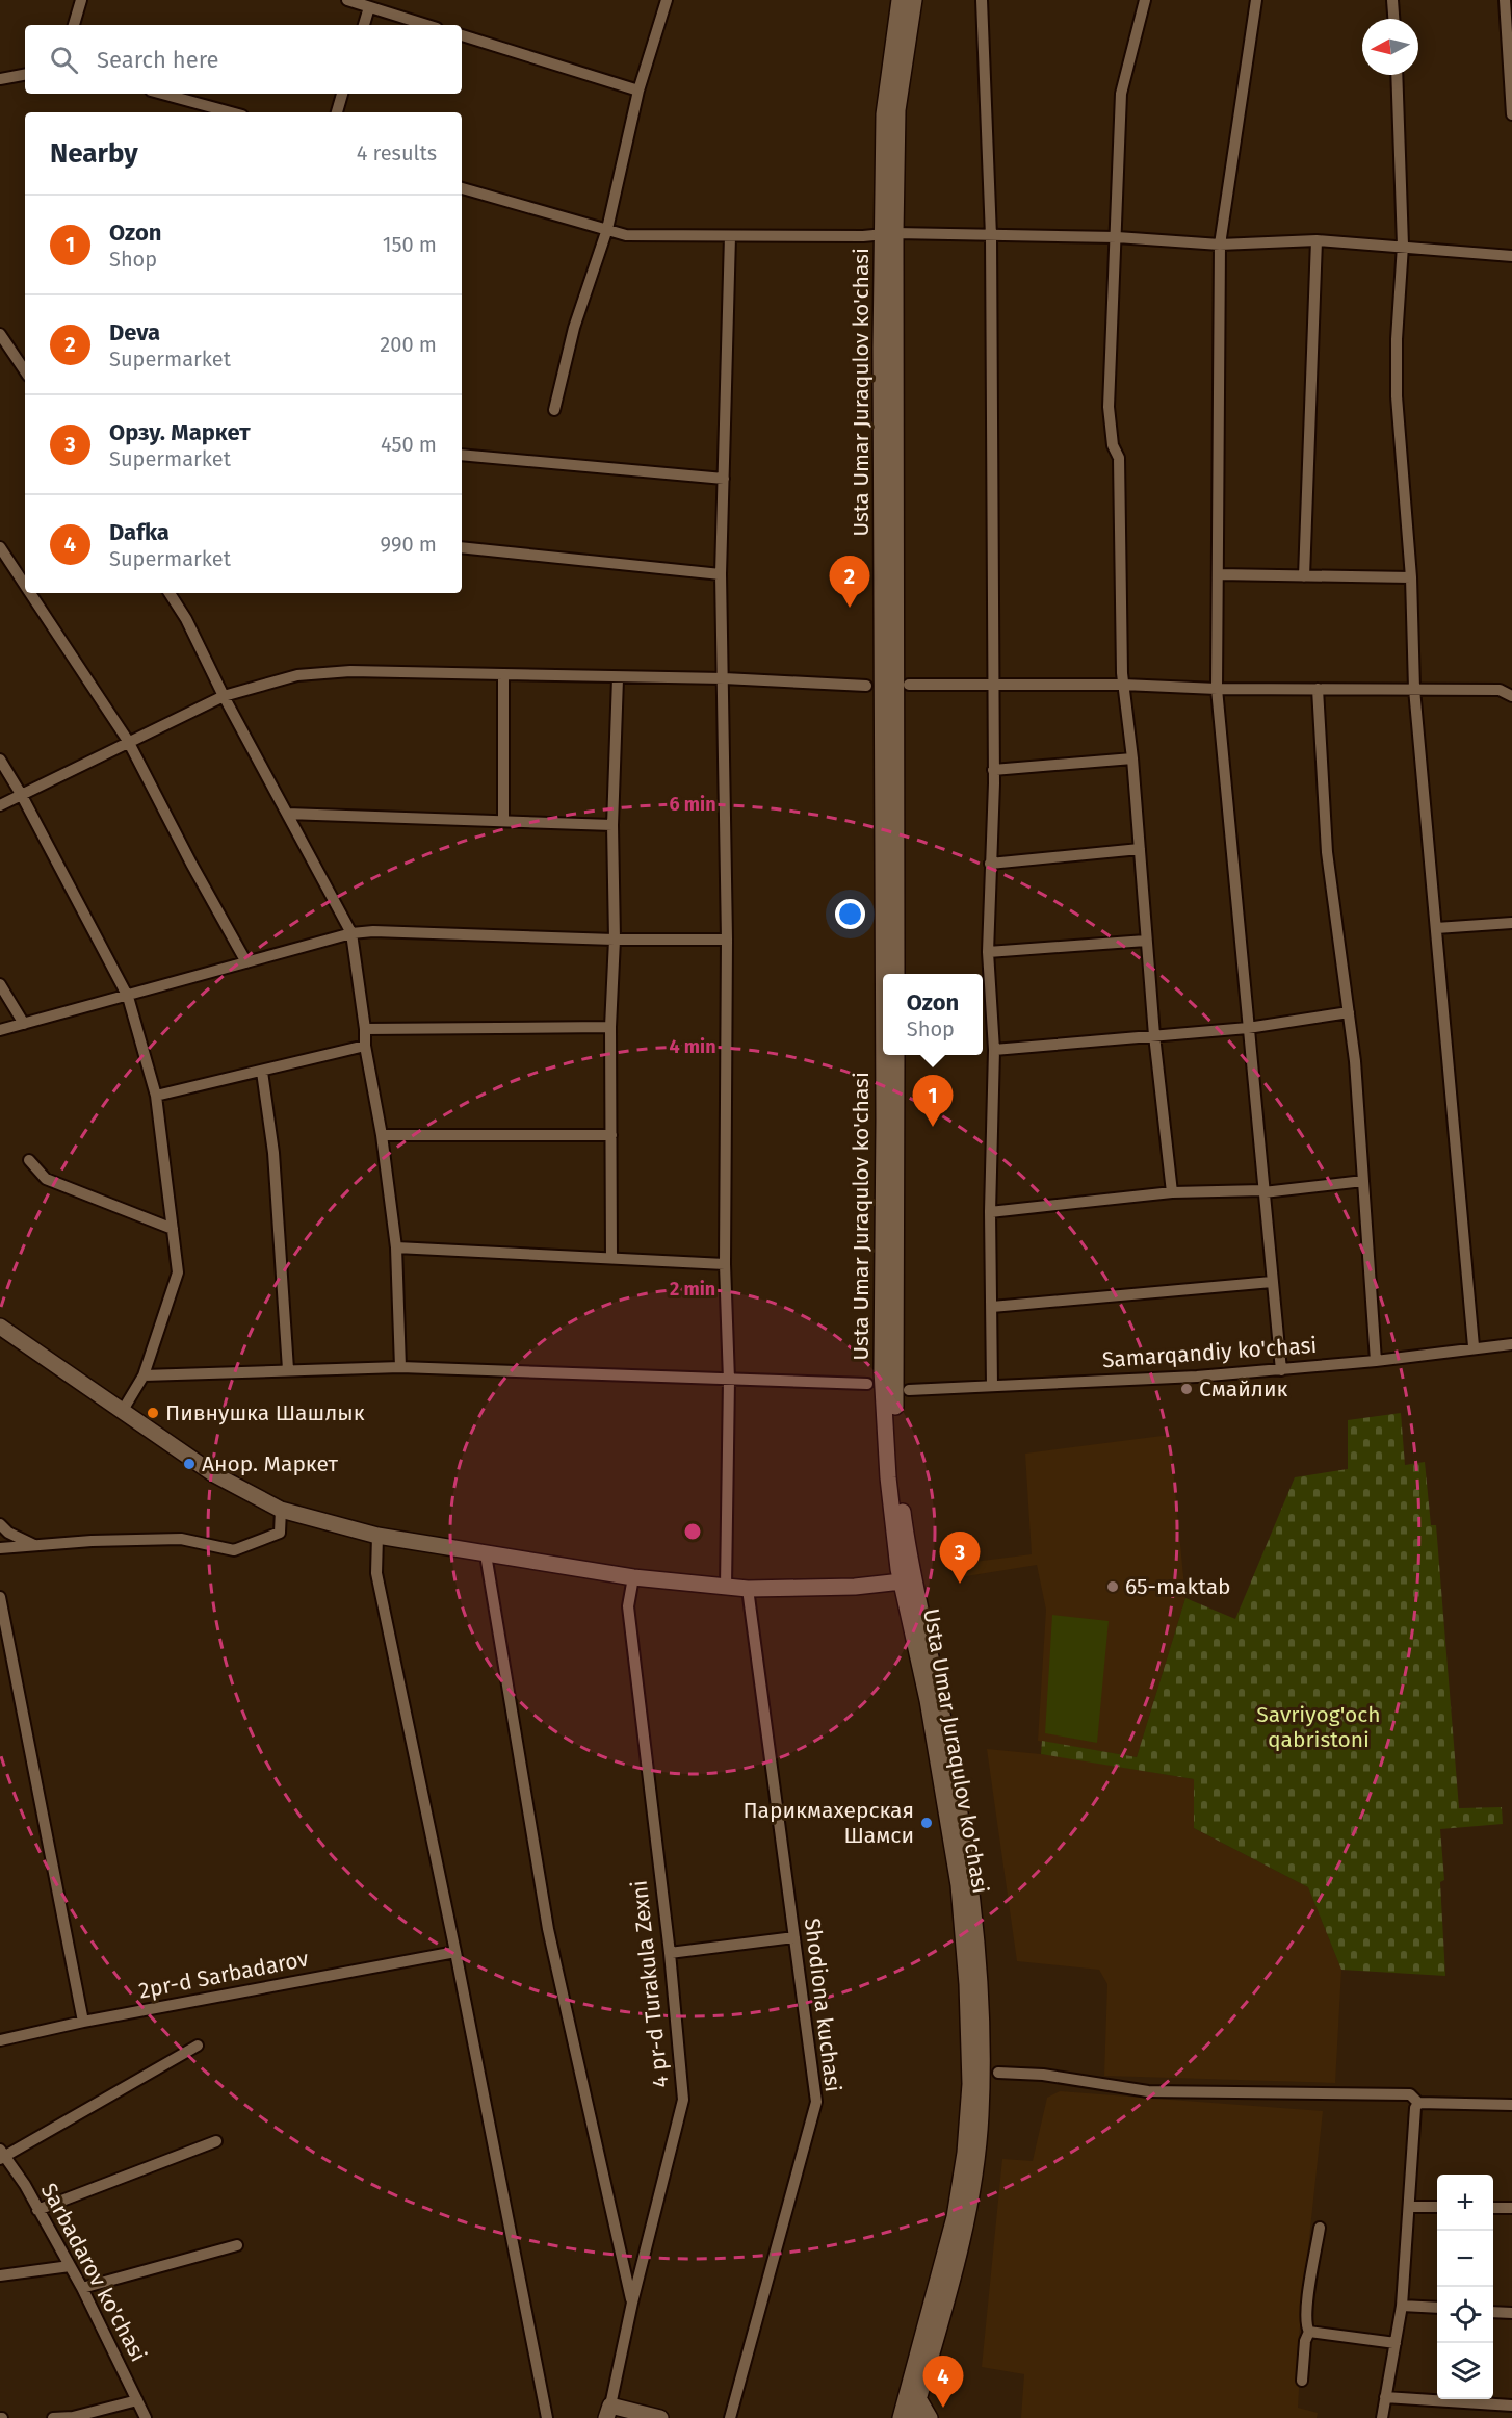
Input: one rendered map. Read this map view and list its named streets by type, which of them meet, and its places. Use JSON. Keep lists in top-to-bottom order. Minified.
{"streets":{"main road":["Usta Umar Juraqulov ko'chasi"],"street":["Samarqandiy ko'chasi","2pr-d Sarbadarov","4 pr-d Turakula Zexni","Shodiona kuchasi","Sarbadarov ko'chasi"]},"parks":["Savriyog'och qabristoni"],"places":["Смайлик","Пивнушка Шашлык","Анор. Маркет","65-maktab","Парикмахерская Шамси"],"north":"left","page":{"search":"Search here","heading":["Nearby","4 results"],"list":[{"mark":"1","name":"Ozon","note":"Shop","value":"150 m"},{"mark":"2","name":"Deva","note":"Supermarket","value":"200 m"},{"mark":"3","name":"Орзу. Маркет","note":"Supermarket","value":"450 m"},{"mark":"4","name":"Dafka","note":"Supermarket","value":"990 m"}],"pins":["2","1","3","4"],"popup":["Ozon","Shop"],"map_buttons":["+","−"]},"rings":["6 min","4 min","2 min"]}
